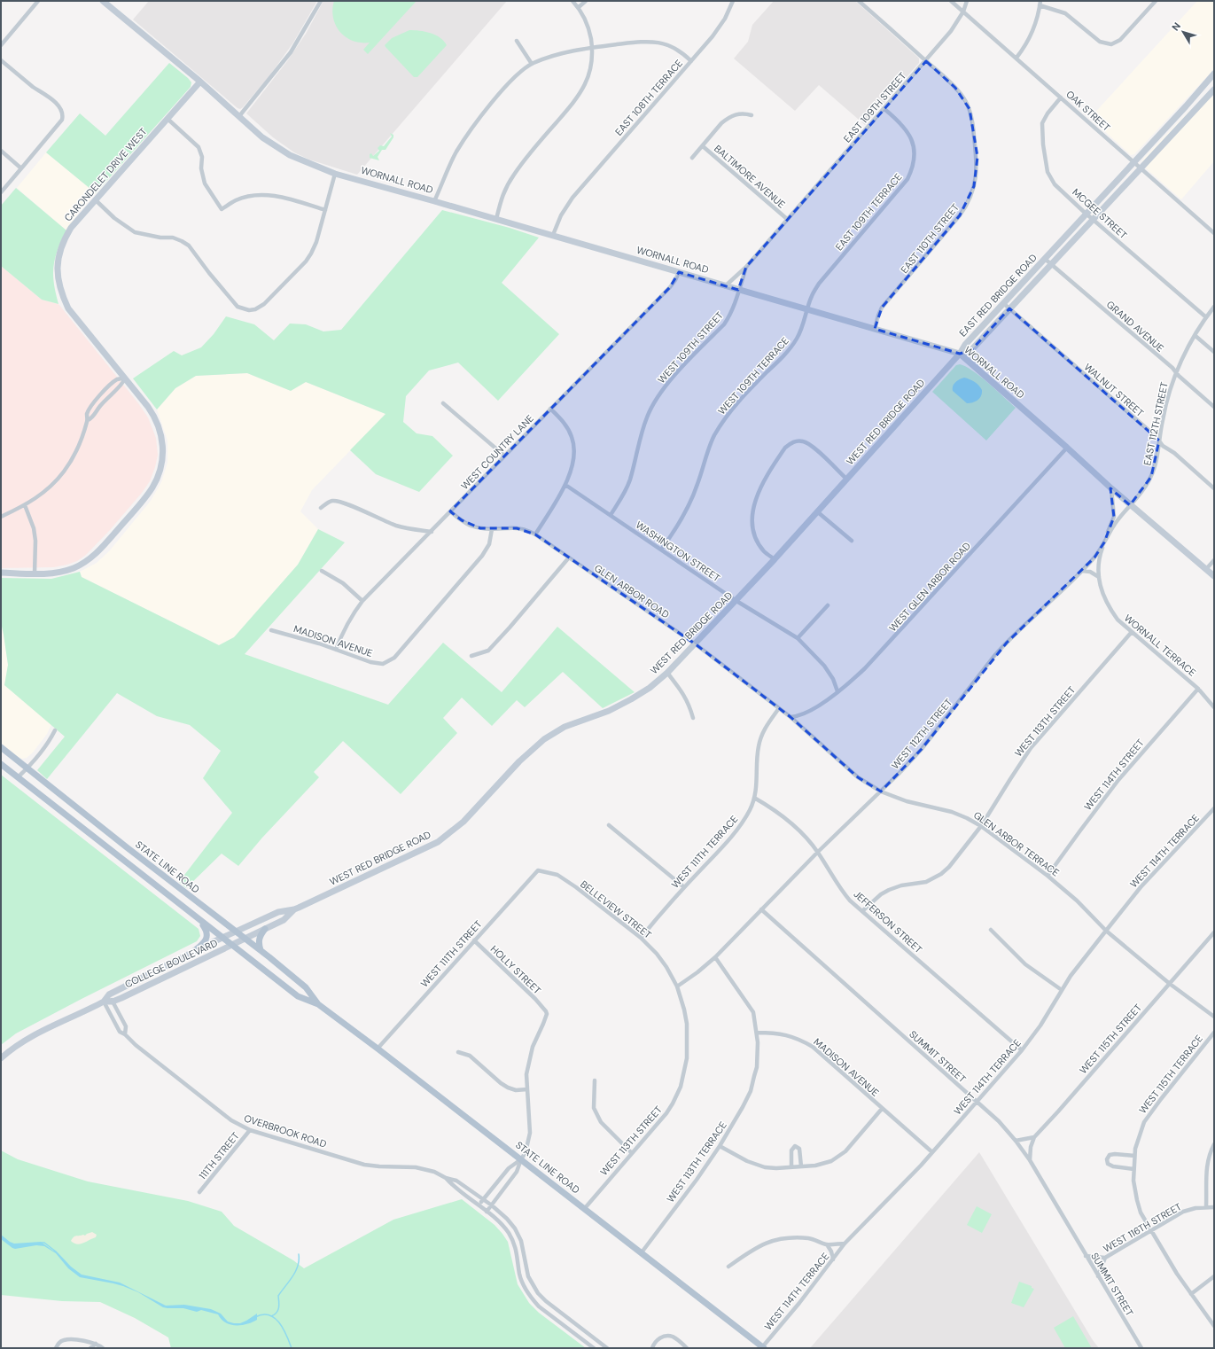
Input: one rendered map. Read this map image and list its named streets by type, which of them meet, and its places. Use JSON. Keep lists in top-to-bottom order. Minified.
{"streets":{"main road":["CARONDELET DRIVE WEST","WORNALL ROAD","EAST RED BRIDGE ROAD","WEST RED BRIDGE ROAD","STATE LINE ROAD","COLLEGE BOULEVARD"],"street":["EAST 108TH TERRACE","EAST 109TH STREET","OAK STREET","BALTIMORE AVENUE","EAST 109TH TERRACE","MCGEE STREET","EAST 110TH STREET","GRAND AVENUE","WEST 109TH STREET","WEST 109TH TERRACE","WALNUT STREET","EAST 112TH STREET","WEST COUNTRY LANE","WASHINGTON STREET","WEST GLEN ARBOR ROAD","GLEN ARBOR ROAD","MADISON AVENUE","WORNALL TERRACE","WEST 113TH STREET","WEST 112TH STREET","WEST 114TH STREET","GLEN ARBOR TERRACE","WEST 114TH TERRACE","WEST 111TH TERRACE","BELLEVIEW STREET","JEFFERSON STREET","WEST 111TH STREET","HOLLY STREET","WEST 115TH STREET","SUMMIT STREET","WEST 115TH TERRACE","OVERBROOK ROAD","111TH STREET","WEST 113TH TERRACE","WEST 116TH STREET"]},"crossings":[["EAST 108TH TERRACE","WORNALL ROAD"],["EAST 109TH STREET","OAK STREET"],["EAST 109TH STREET","BALTIMORE AVENUE"],["EAST 109TH STREET","EAST 109TH TERRACE"],["EAST 109TH STREET","EAST 110TH STREET"],["EAST 109TH STREET","WEST 109TH STREET"],["OAK STREET","MCGEE STREET"],["OAK STREET","EAST RED BRIDGE ROAD"],["CARONDELET DRIVE WEST","WORNALL ROAD"],["BALTIMORE AVENUE","WEST 109TH STREET"],["WORNALL ROAD","EAST 110TH STREET"],["WORNALL ROAD","EAST RED BRIDGE ROAD"],["WORNALL ROAD","WEST 109TH STREET"],["WORNALL ROAD","WEST 109TH TERRACE"],["WORNALL ROAD","WEST RED BRIDGE ROAD"],["WORNALL ROAD","EAST 112TH STREET"],["WORNALL ROAD","WEST COUNTRY LANE"],["WORNALL ROAD","WEST GLEN ARBOR ROAD"],["WORNALL ROAD","WORNALL TERRACE"],["WORNALL ROAD","WEST 112TH STREET"],["EAST 109TH TERRACE","WEST 109TH TERRACE"],["MCGEE STREET","EAST RED BRIDGE ROAD"],["MCGEE STREET","EAST 112TH STREET"],["EAST RED BRIDGE ROAD","GRAND AVENUE"],["EAST RED BRIDGE ROAD","WALNUT STREET"],["EAST RED BRIDGE ROAD","WEST RED BRIDGE ROAD"],["GRAND AVENUE","EAST 112TH STREET"],["WEST 109TH STREET","WASHINGTON STREET"],["WEST 109TH TERRACE","WASHINGTON STREET"],["WALNUT STREET","EAST 112TH STREET"],["WEST RED BRIDGE ROAD","WASHINGTON STREET"],["WEST RED BRIDGE ROAD","GLEN ARBOR ROAD"],["WEST RED BRIDGE ROAD","STATE LINE ROAD"],["WEST RED BRIDGE ROAD","COLLEGE BOULEVARD"],["EAST 112TH STREET","WEST 112TH STREET"],["WEST COUNTRY LANE","GLEN ARBOR ROAD"],["WEST COUNTRY LANE","MADISON AVENUE"],["WASHINGTON STREET","WEST GLEN ARBOR ROAD"],["WEST GLEN ARBOR ROAD","GLEN ARBOR ROAD"],["WEST GLEN ARBOR ROAD","GLEN ARBOR TERRACE"],["GLEN ARBOR ROAD","MADISON AVENUE"],["GLEN ARBOR ROAD","GLEN ARBOR TERRACE"],["GLEN ARBOR ROAD","WEST 111TH TERRACE"],["MADISON AVENUE","WEST 114TH TERRACE"],["MADISON AVENUE","WEST 113TH TERRACE"],["WORNALL TERRACE","WEST 113TH STREET"],["WORNALL TERRACE","WEST 112TH STREET"],["WORNALL TERRACE","WEST 114TH STREET"],["WEST 113TH STREET","GLEN ARBOR TERRACE"],["WEST 113TH STREET","STATE LINE ROAD"],["WEST 113TH STREET","BELLEVIEW STREET"],["WEST 113TH STREET","JEFFERSON STREET"],["WEST 112TH STREET","GLEN ARBOR TERRACE"],["WEST 112TH STREET","BELLEVIEW STREET"],["WEST 112TH STREET","JEFFERSON STREET"],["WEST 112TH STREET","SUMMIT STREET"],["WEST 114TH STREET","GLEN ARBOR TERRACE"],["GLEN ARBOR TERRACE","WEST 114TH TERRACE"],["GLEN ARBOR TERRACE","WEST 115TH STREET"],["WEST 114TH TERRACE","STATE LINE ROAD"],["WEST 114TH TERRACE","JEFFERSON STREET"],["WEST 114TH TERRACE","SUMMIT STREET"],["WEST 111TH TERRACE","BELLEVIEW STREET"],["WEST 111TH TERRACE","JEFFERSON STREET"],["STATE LINE ROAD","WEST 111TH STREET"],["STATE LINE ROAD","COLLEGE BOULEVARD"],["STATE LINE ROAD","WEST 113TH TERRACE"],["BELLEVIEW STREET","WEST 111TH STREET"],["WEST 111TH STREET","HOLLY STREET"],["COLLEGE BOULEVARD","OVERBROOK ROAD"],["WEST 115TH STREET","SUMMIT STREET"],["SUMMIT STREET","WEST 116TH STREET"],["WEST 115TH TERRACE","WEST 116TH STREET"],["OVERBROOK ROAD","111TH STREET"]],"north":"top left"}
